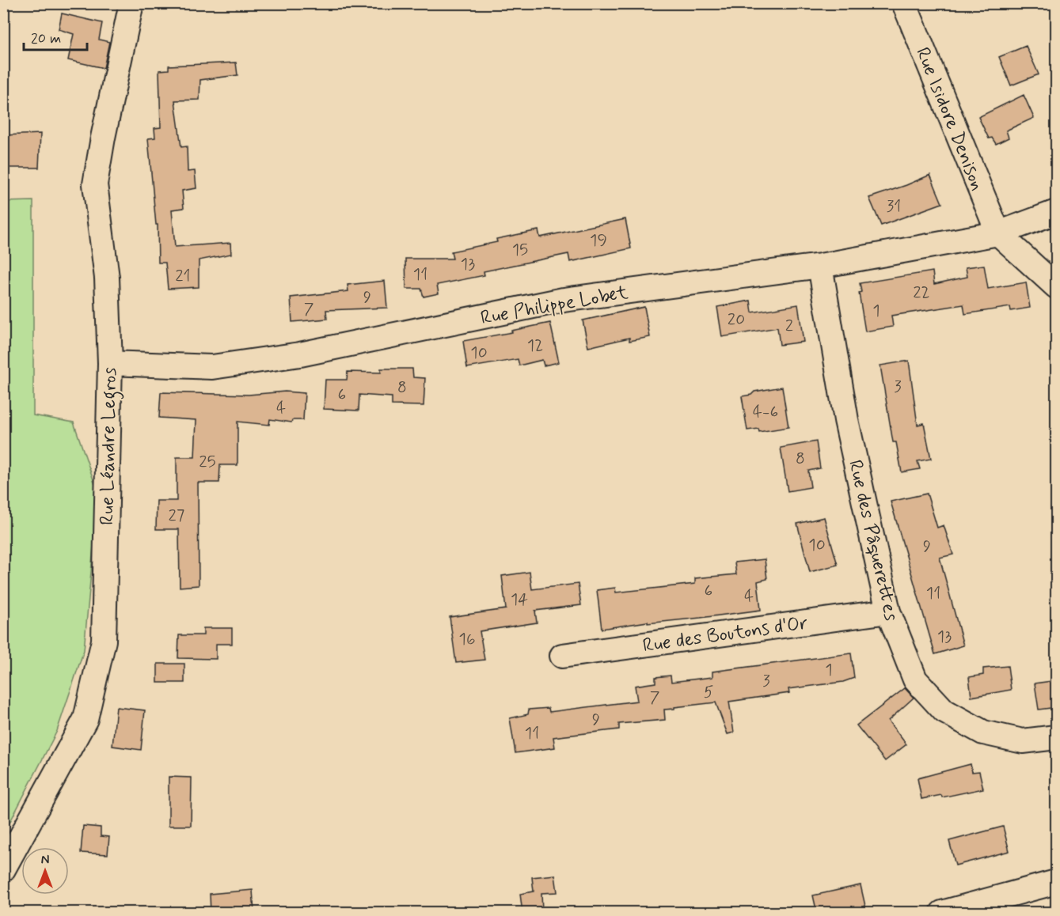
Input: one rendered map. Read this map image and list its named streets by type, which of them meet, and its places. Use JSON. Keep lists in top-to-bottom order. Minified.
{"streets":{"street":["Rue Isidore Denison","Rue Philippe Lobet","Rue Léandre Legros","Rue des Pâquerettes","Rue des Boutons d'Or"]},"crossings":[["Rue Isidore Denison","Rue Philippe Lobet"],["Rue Philippe Lobet","Rue Léandre Legros"],["Rue Philippe Lobet","Rue des Pâquerettes"],["Rue des Pâquerettes","Rue des Boutons d'Or"]],"house_numbers":["31","19","15","13","11","21","22","9","7","1","20","2","12","10","3","8","6","4","4-6","8","25","27","10","9","6","11","4","14","13","16","1","3","5","7","9","11"],"scale_bar":"20 m","north":"top"}
